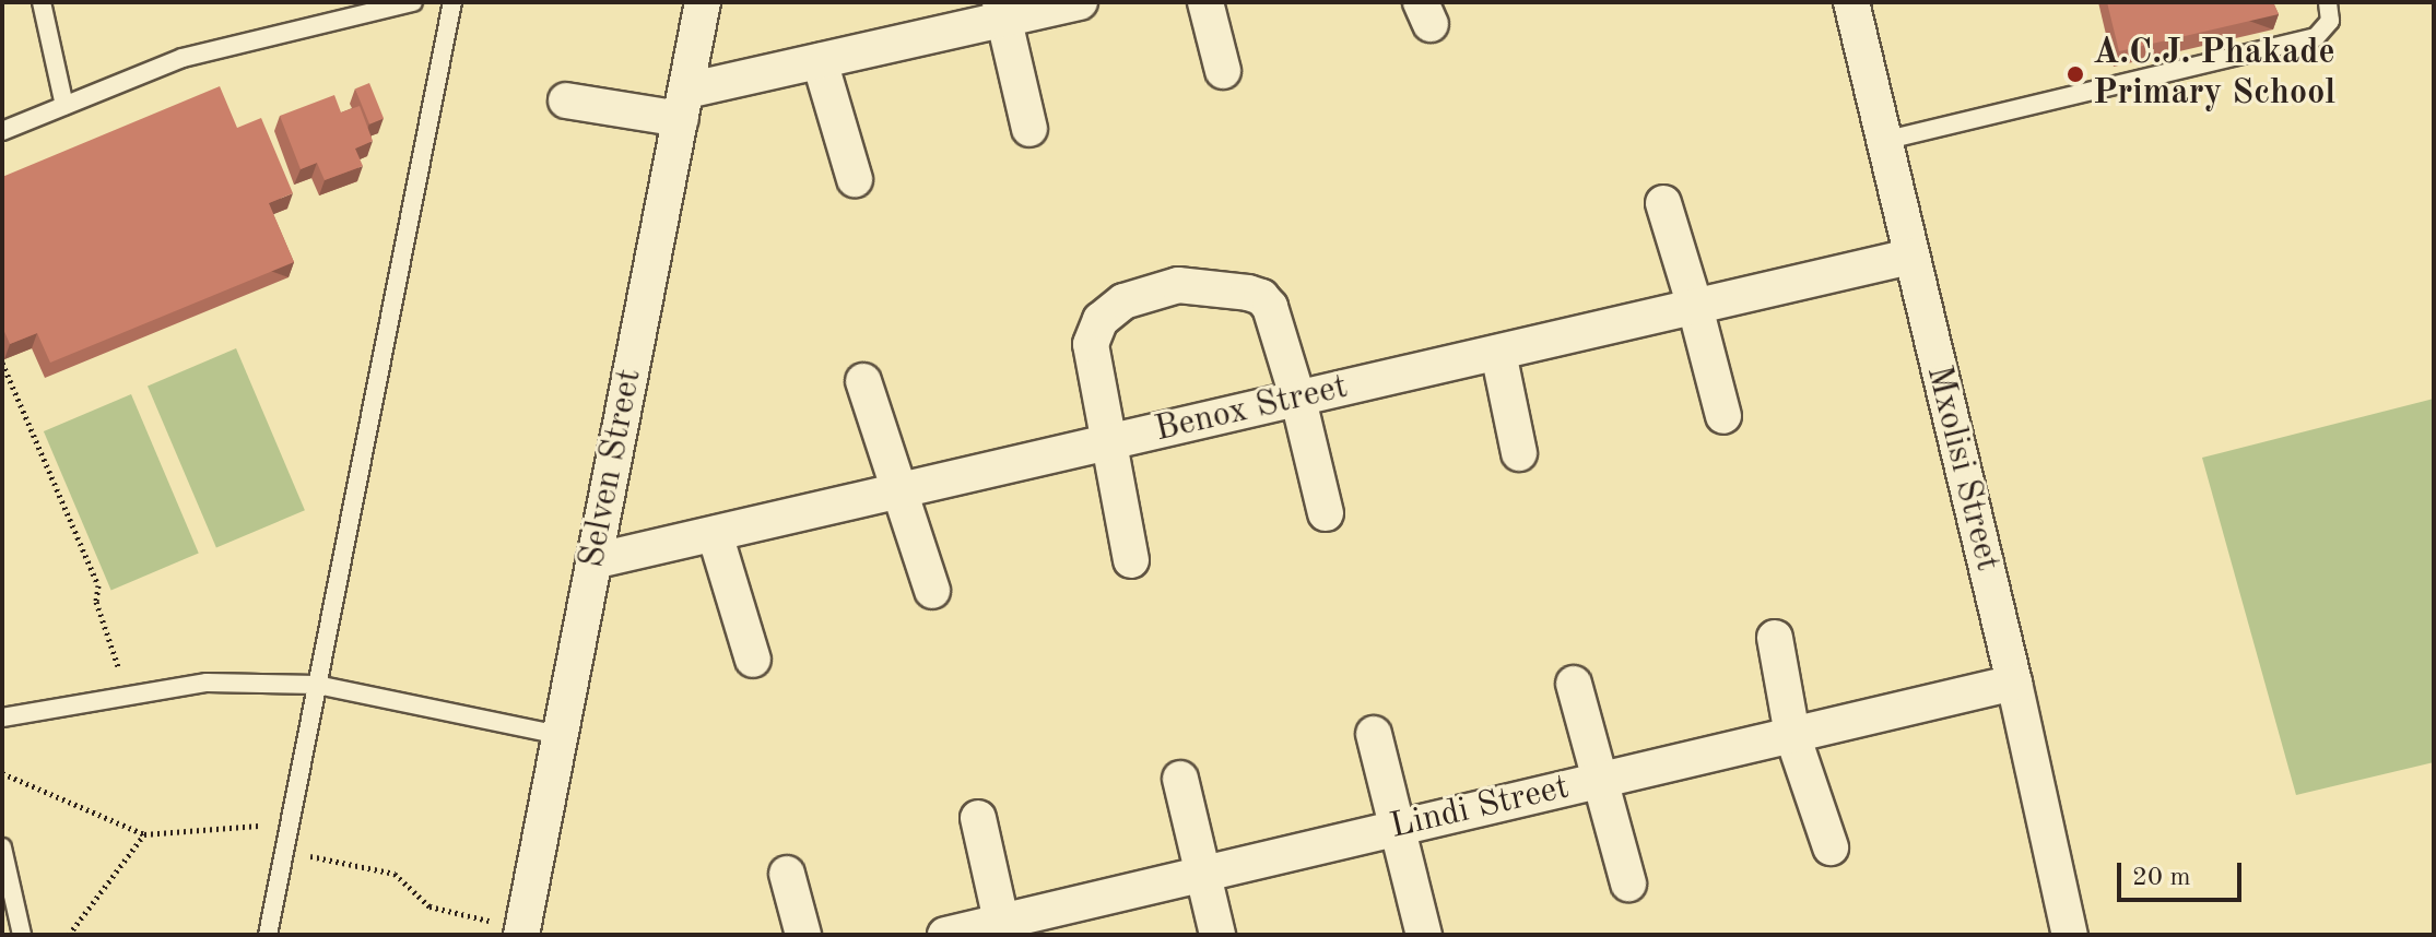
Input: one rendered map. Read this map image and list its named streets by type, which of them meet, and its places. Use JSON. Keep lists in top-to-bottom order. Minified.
{"streets":{"street":["Benox Street","Selven Street","Mxolisi Street","Lindi Street"]},"crossings":[["Benox Street","Selven Street"],["Benox Street","Mxolisi Street"],["Mxolisi Street","Lindi Street"]],"places":["A.C.J. Phakade Primary School"],"scale_bar":"20 m"}
